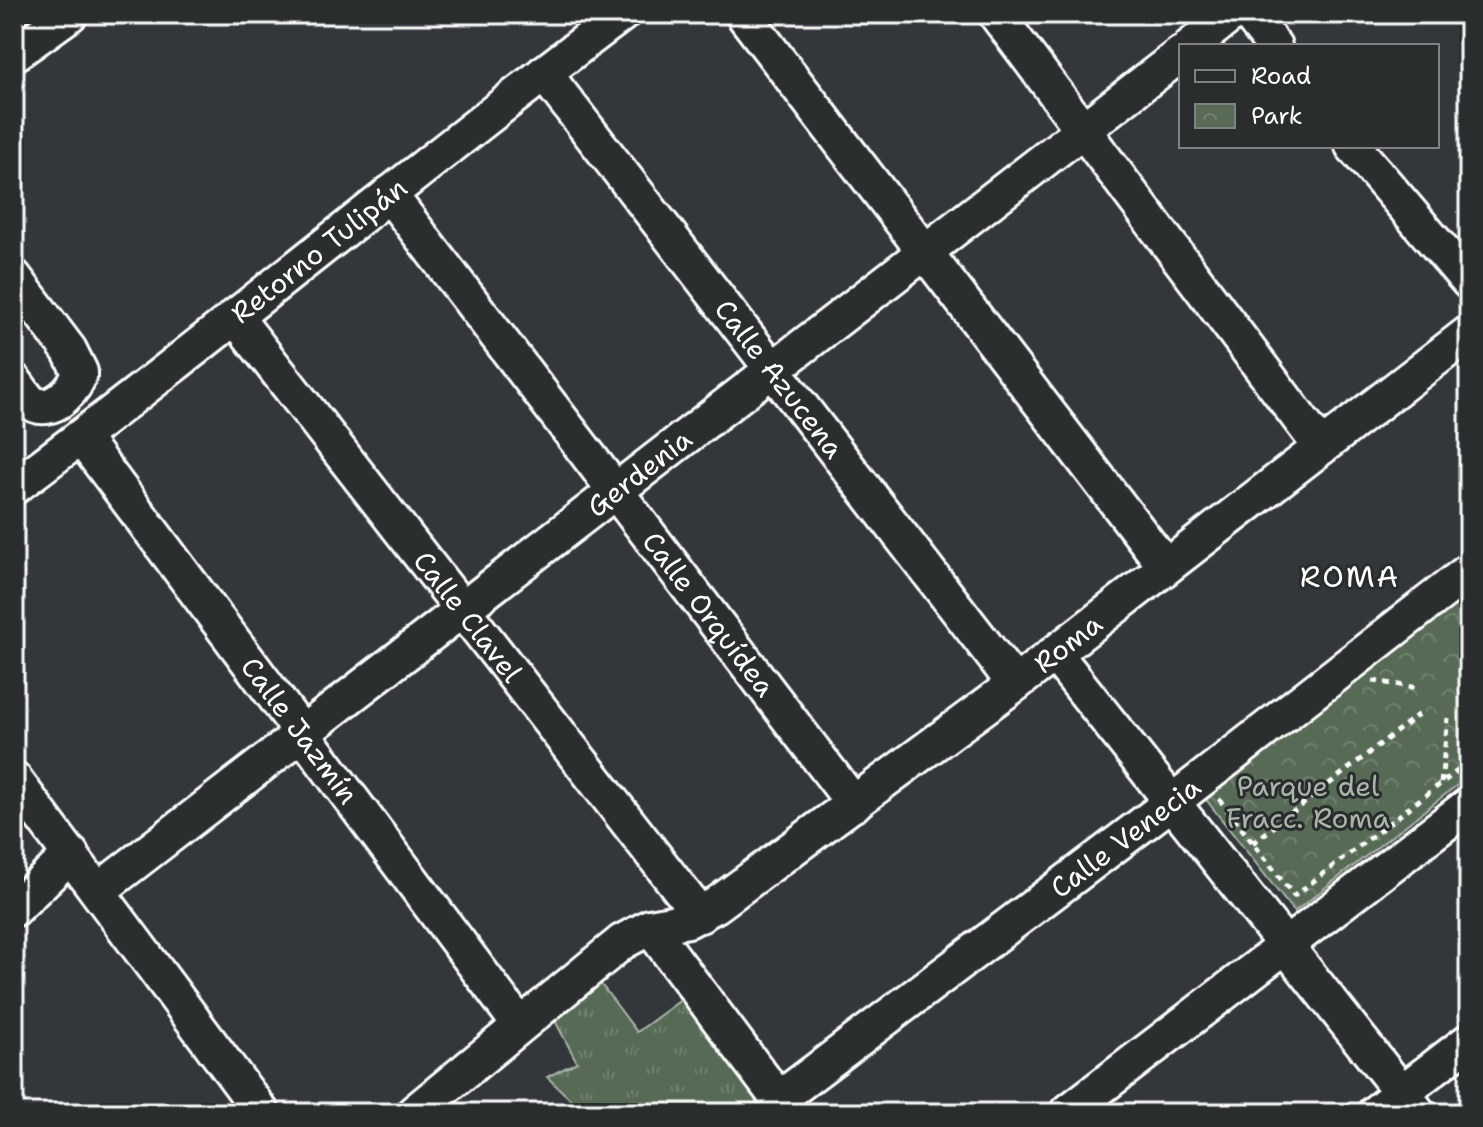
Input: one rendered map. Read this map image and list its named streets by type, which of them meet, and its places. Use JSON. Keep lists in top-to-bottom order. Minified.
{"streets":{"street":["Retorno Tulipán","Calle Azucena","Gerdenia","Calle Orquídea","Calle Clavel","Roma","Calle Jazmín","Calle Venecia"]},"crossings":[["Retorno Tulipán","Calle Azucena"],["Retorno Tulipán","Calle Orquídea"],["Retorno Tulipán","Calle Clavel"],["Retorno Tulipán","Calle Jazmín"],["Calle Azucena","Gerdenia"],["Calle Azucena","Roma"],["Gerdenia","Calle Orquídea"],["Gerdenia","Calle Clavel"],["Gerdenia","Calle Jazmín"],["Calle Orquídea","Roma"],["Calle Clavel","Roma"],["Roma","Calle Jazmín"]],"districts":["ROMA"],"parks":["Parque del Fracc. Roma"],"legend":["Road","Park"]}
